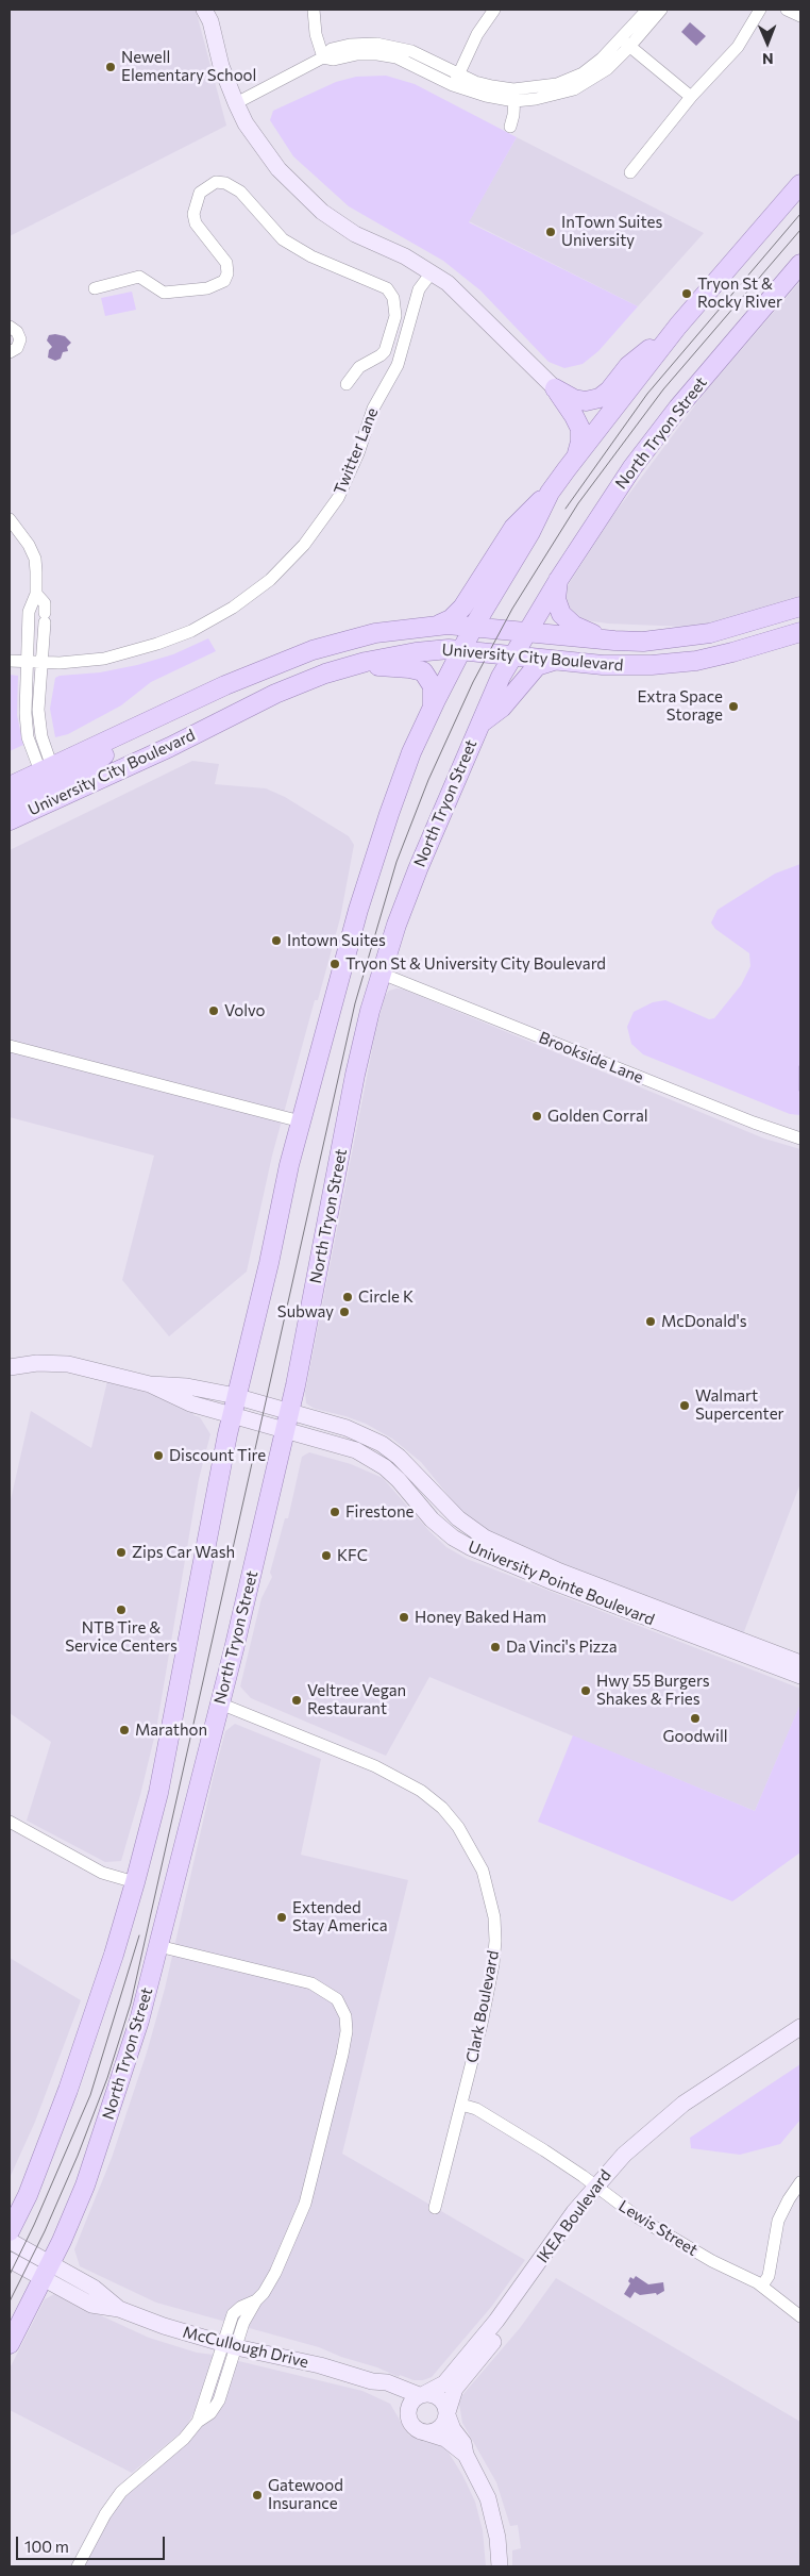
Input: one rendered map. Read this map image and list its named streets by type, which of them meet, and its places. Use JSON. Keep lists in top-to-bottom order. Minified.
{"streets":{"main road":["North Tryon Street","University City Boulevard"],"street":["Twitter Lane","Brookside Lane","University Pointe Boulevard","Clark Boulevard","IKEA Boulevard","Lewis Street","McCullough Drive"]},"crossings":[["North Tryon Street","University City Boulevard"],["North Tryon Street","Brookside Lane"],["North Tryon Street","University Pointe Boulevard"],["North Tryon Street","Clark Boulevard"],["North Tryon Street","McCullough Drive"],["Clark Boulevard","Lewis Street"],["IKEA Boulevard","Lewis Street"],["IKEA Boulevard","McCullough Drive"]],"places":["Newell Elementary School","InTown Suites University","Tryon St & Rocky River","Extra Space Storage","Intown Suites","Tryon St & University City Boulevard","Volvo","Golden Corral","Circle K","Subway","McDonald's","Walmart Supercenter","Discount Tire","Firestone","Zips Car Wash","KFC","NTB Tire & Service Centers","Honey Baked Ham","Da Vinci's Pizza","Hwy 55 Burgers Shakes & Fries","Veltree Vegan Restaurant","Goodwill","Marathon","Extended Stay America","Gatewood Insurance"],"scale_bar":"100 m","north":"bottom"}
